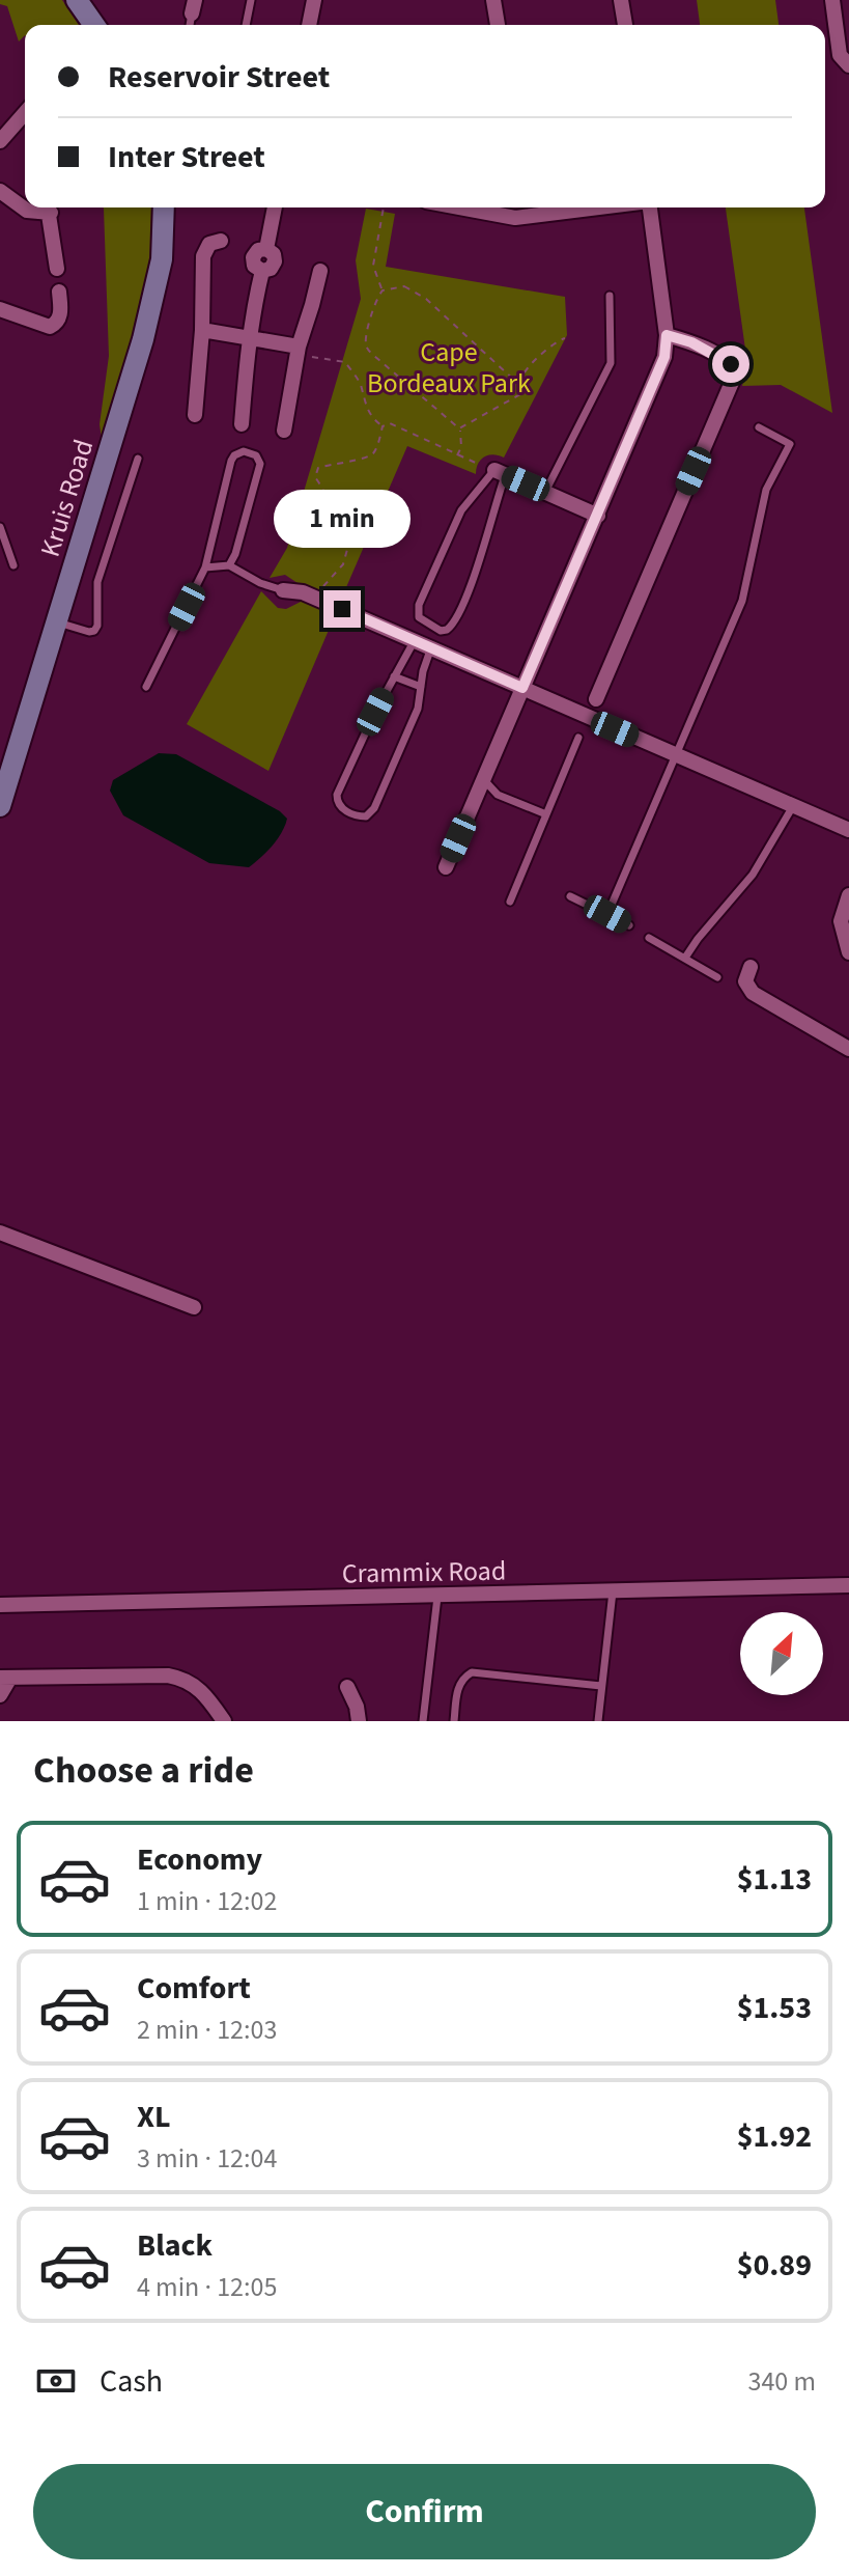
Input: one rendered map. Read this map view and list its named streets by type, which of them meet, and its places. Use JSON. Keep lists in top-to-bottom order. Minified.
{"streets":{"street":["Kruis Road","Crammix Road"]},"parks":["Cape Bordeaux Park"],"north":"top right","page":{"banner":["Reservoir Street","Inter Street"],"bubble":"1 min","heading":"Choose a ride","list":[{"name":"Economy","note":"1 min · 12:02","value":"$1.13"},{"name":"Comfort","note":"2 min · 12:03","value":"$1.53"},{"name":"XL","note":"3 min · 12:04","value":"$1.92"},{"name":"Black","note":"4 min · 12:05","value":"$0.89"}],"pay":["Cash","340 m"],"buttons":"Confirm"}}
